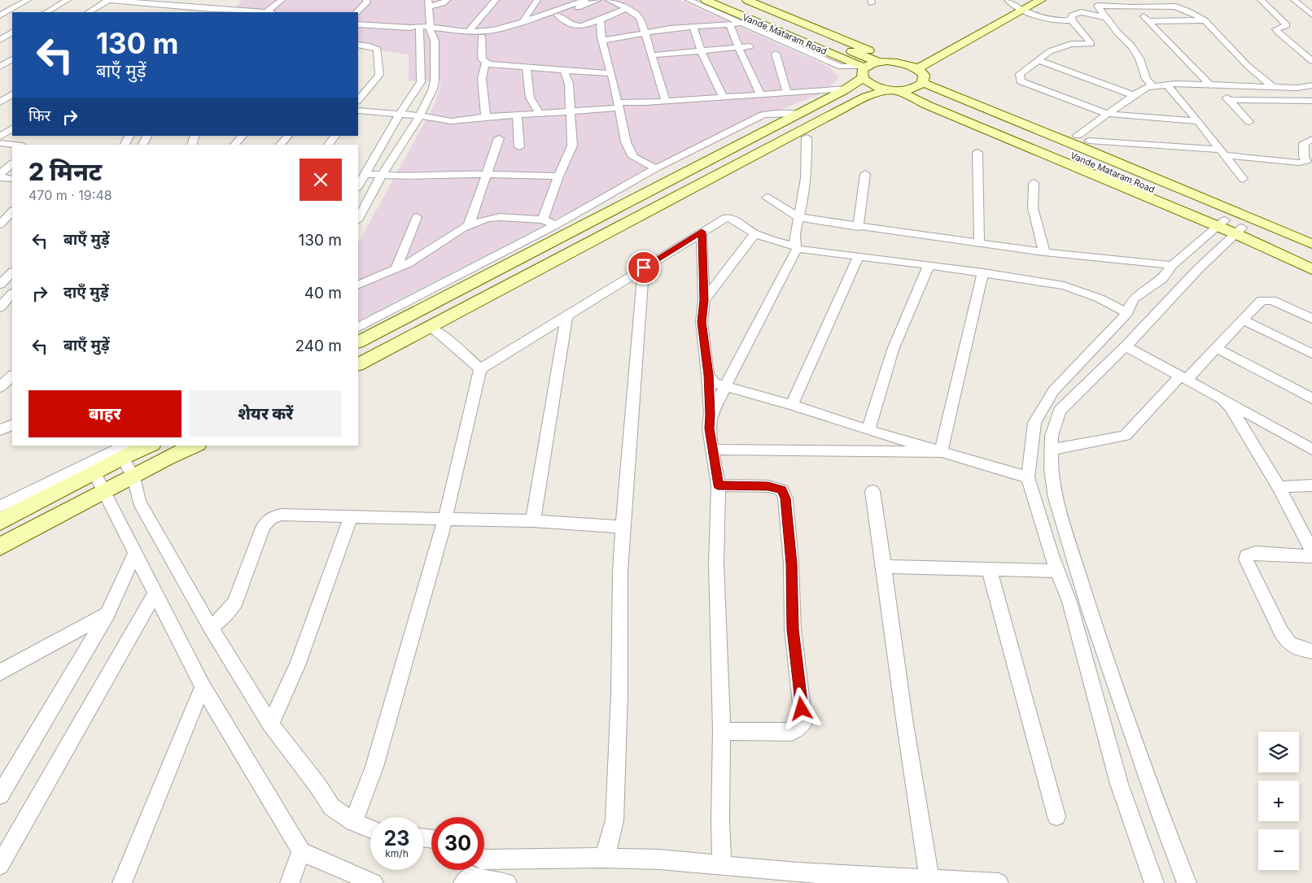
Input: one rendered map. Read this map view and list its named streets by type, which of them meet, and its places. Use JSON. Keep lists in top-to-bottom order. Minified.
{"streets":{"street":["Vande Mataram Road"]},"page":{"turn":["130 m","बाएँ मुड़ें"],"then":"फिर","heading":["2 मिनट","470 m · 19:48"],"list":[{"name":"बाएँ मुड़ें","value":"130 m"},{"name":"दाएँ मुड़ें","value":"40 m"},{"name":"बाएँ मुड़ें","value":"240 m"}],"buttons":["बाहर","शेयर करें"],"map_buttons":["+","−"],"speed":"23 km/h","limit":"30"}}
